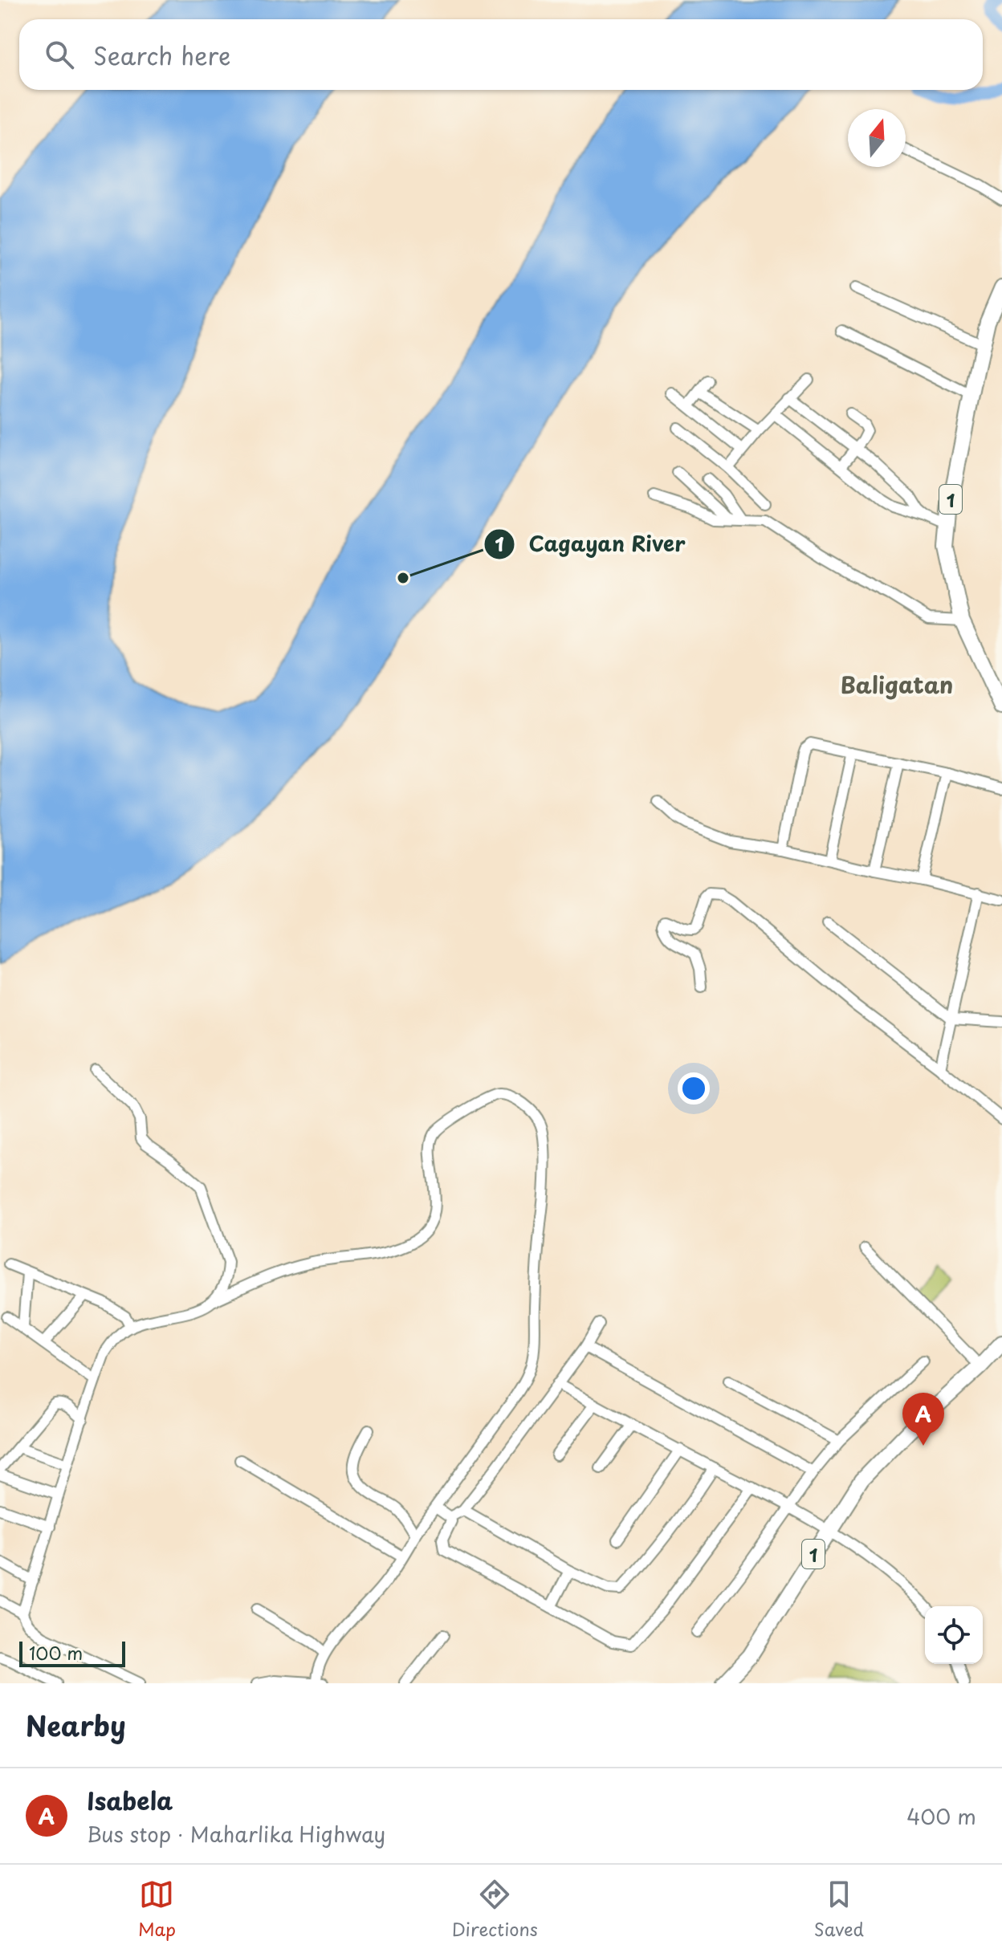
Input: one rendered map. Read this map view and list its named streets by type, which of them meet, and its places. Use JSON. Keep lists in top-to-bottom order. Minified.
{"streets":{"highway":["1"]},"districts":["Baligatan"],"places":["Cagayan River"],"scale_bar":"100 m","north":"top","page":{"search":"Search here","pins":"A","scale":"100 m","heading":"Nearby","list":[{"mark":"A","name":"Isabela","note":"Bus stop · Maharlika Highway","value":"400 m"}],"nav":["Map","Directions","Saved"]}}
